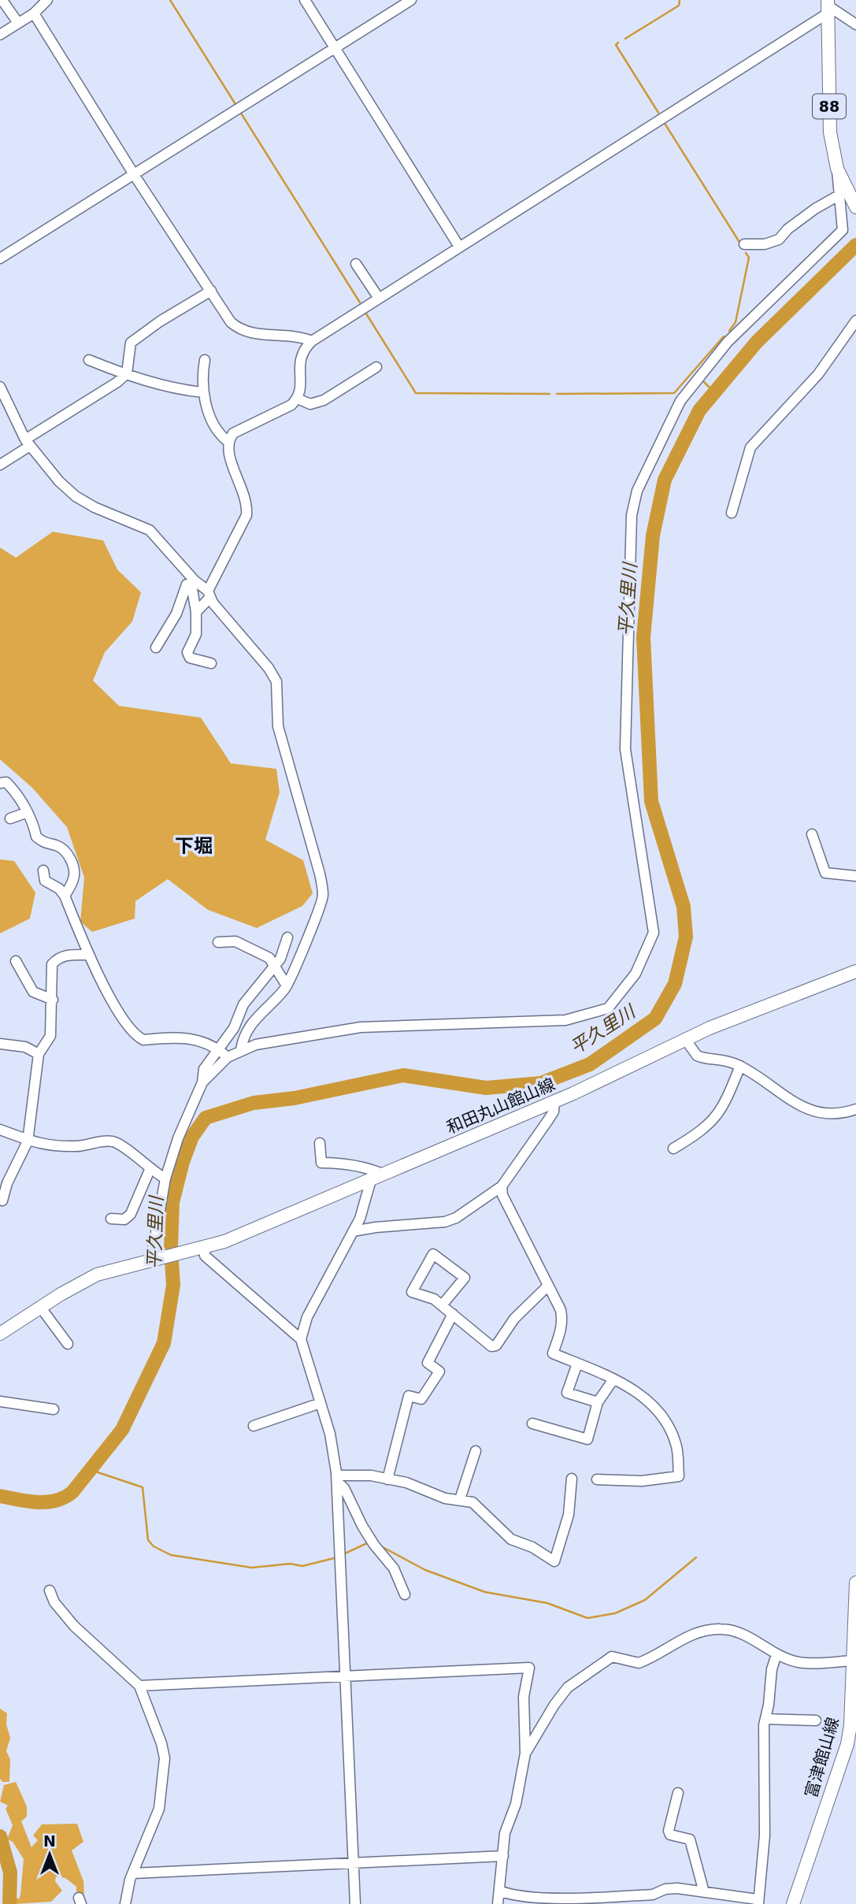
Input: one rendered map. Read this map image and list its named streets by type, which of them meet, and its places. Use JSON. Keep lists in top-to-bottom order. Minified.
{"streets":{"main road":["88","和田丸山館山線","富津館山線"]},"districts":["下堀"],"water":["平久里川"],"north":"top"}
